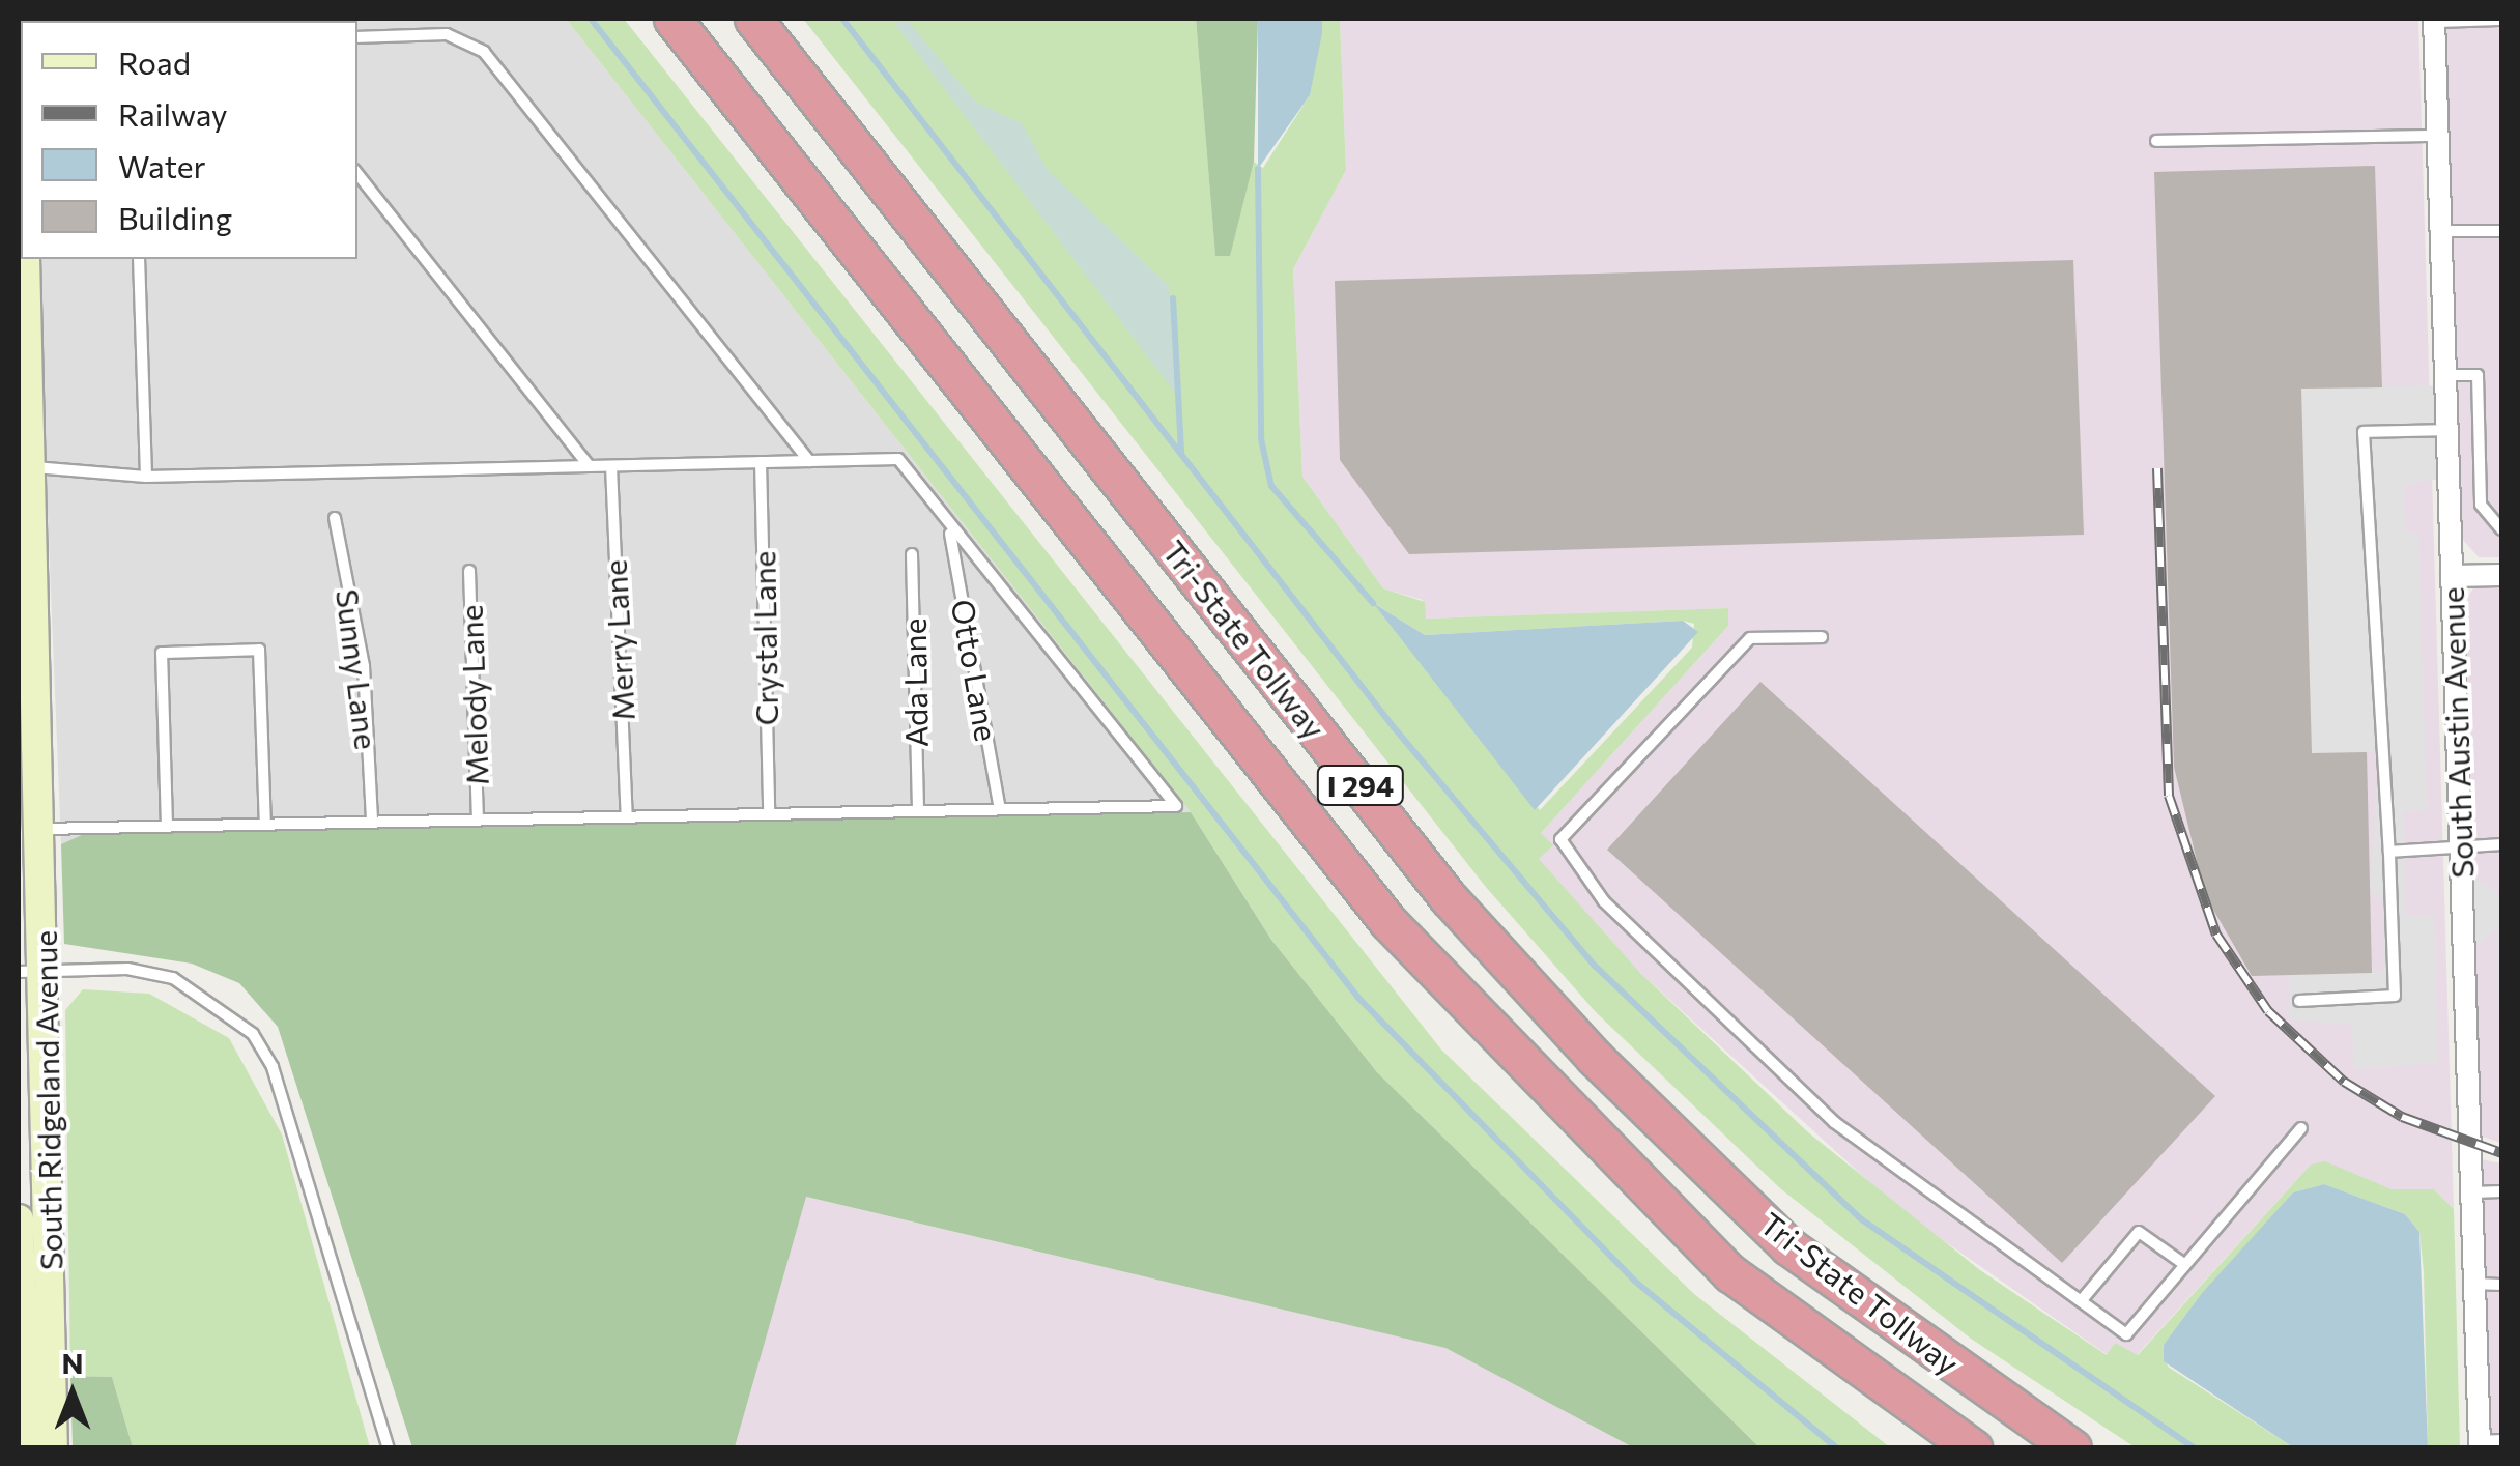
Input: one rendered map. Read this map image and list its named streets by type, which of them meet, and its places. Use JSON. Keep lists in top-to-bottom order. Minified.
{"streets":{"highway":["Tri-State Tollway","I 294"],"main road":["South Ridgeland Avenue"],"street":["South Austin Avenue"],"lane":["Crystal Lane","Merry Lane","Sunny Lane","Otto Lane","Ada Lane","Melody Lane"]},"legend":["Road","Railway","Water","Building"],"north":"top"}
